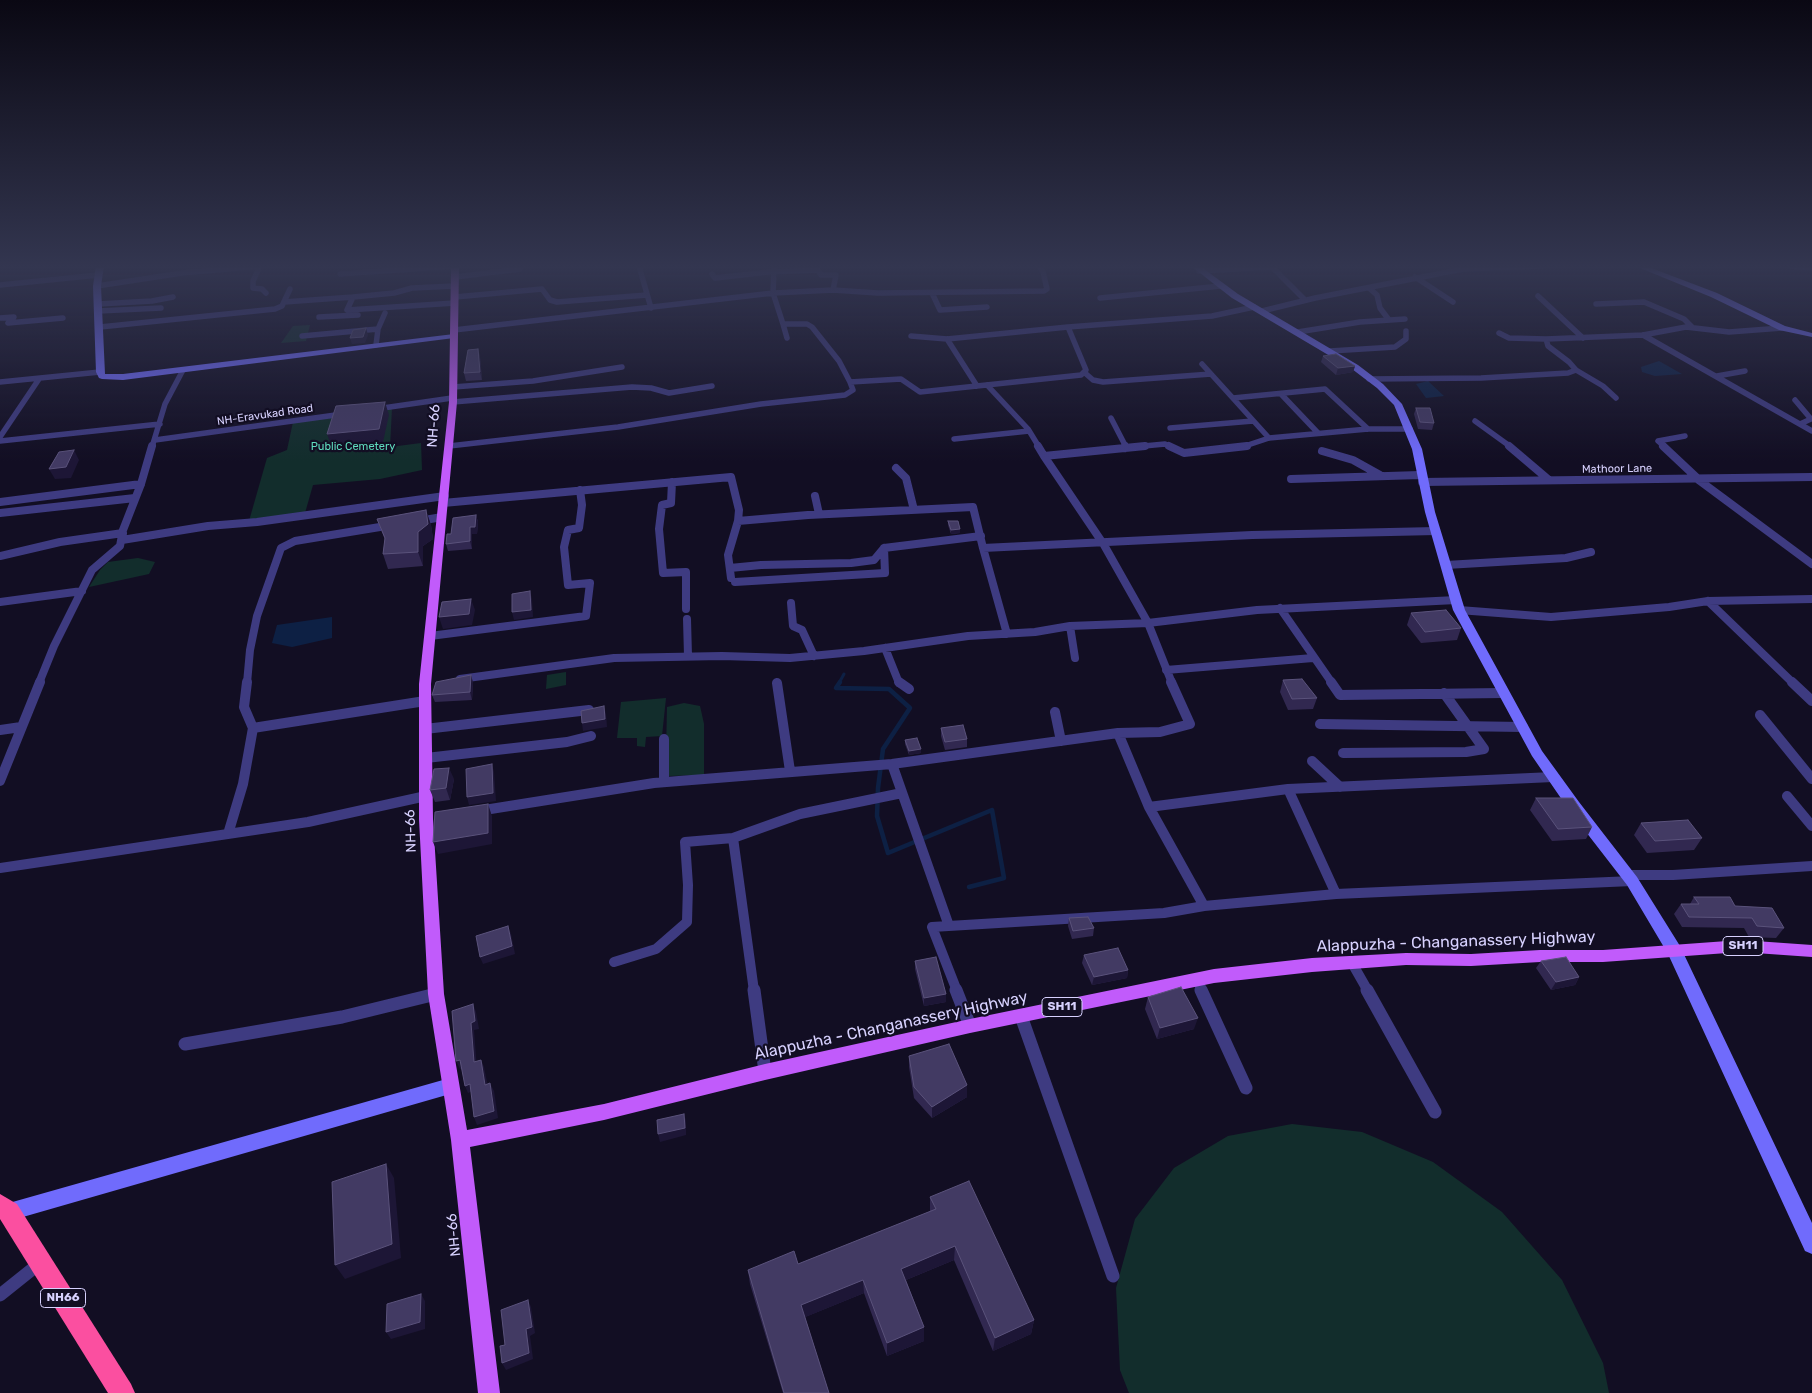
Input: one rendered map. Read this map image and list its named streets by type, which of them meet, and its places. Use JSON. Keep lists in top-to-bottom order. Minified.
{"streets":{"highway":["NH66"],"main road":["NH-66","Alappuzha - Changanassery Highway","SH11"],"street":["NH-Eravukad Road","Mathoor Lane"]},"crossings":[["NH-66","Alappuzha - Changanassery Highway"]],"parks":["Public Cemetery"]}
